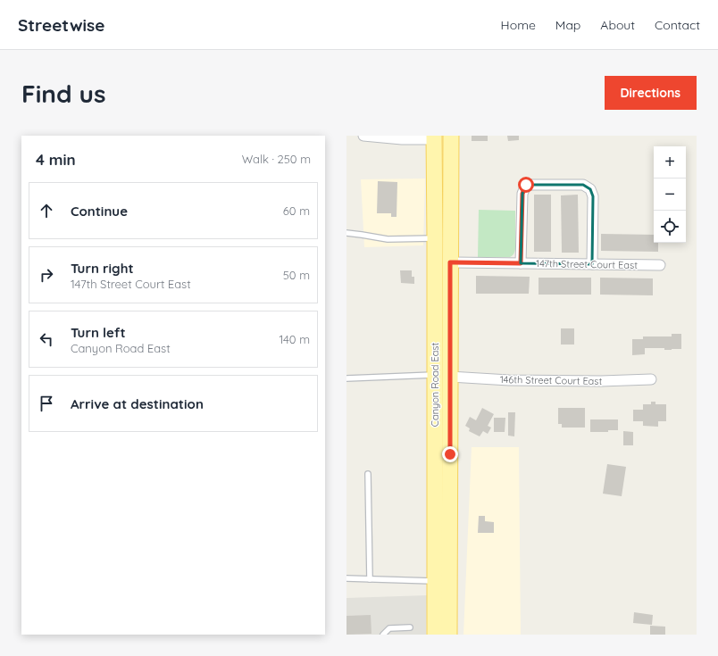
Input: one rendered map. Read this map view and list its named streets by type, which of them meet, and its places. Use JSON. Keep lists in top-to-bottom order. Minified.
{"streets":{"main road":["Canyon Road East"],"street":["147th Street Court East","146th Street Court East"]},"crossings":[["147th Street Court East","Canyon Road East"],["146th Street Court East","Canyon Road East"]],"page":{"header":"Streetwise","nav":["Home","Map","About","Contact"],"buttons":"Directions","title":"Find us","heading":["4 min","Walk · 250 m"],"map_buttons":["+","−"],"list":[["Continue","60 m"],["Turn right","147th Street Court East","50 m"],["Turn left","Canyon Road East","140 m"],"Arrive at destination"]}}
